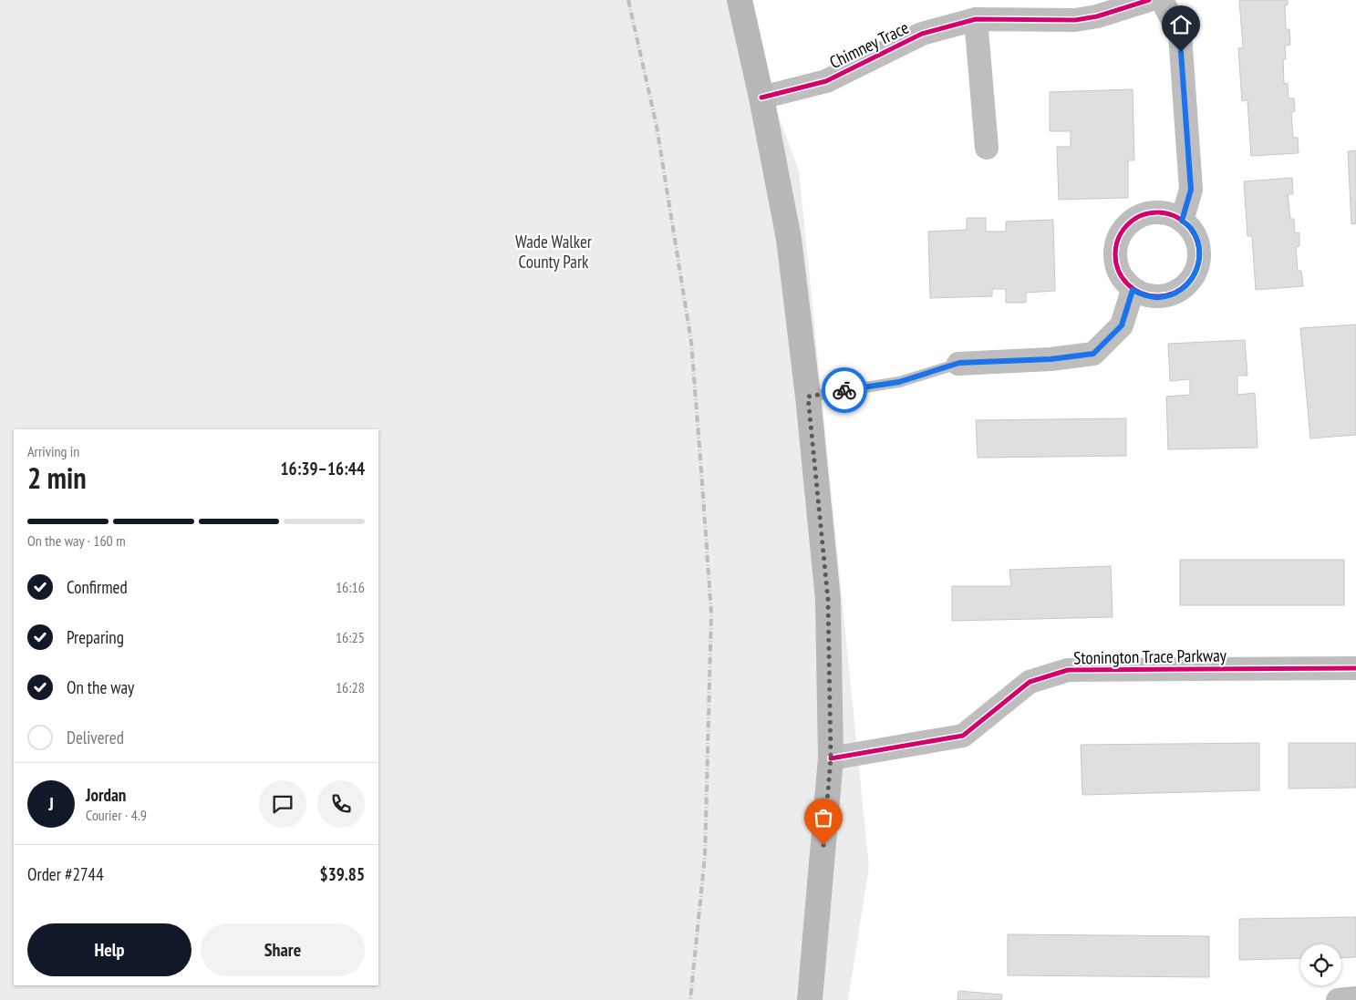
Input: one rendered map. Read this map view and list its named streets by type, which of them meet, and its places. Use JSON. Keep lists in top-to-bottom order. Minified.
{"streets":{"street":["Chimney Trace","Stonington Trace Parkway"]},"parks":["Wade Walker County Park"],"page":{"heading":["2 min","Arriving in","16:39–16:44"],"panel":["Jordan","Courier · 4.9","Order #2744","$39.85"],"bar":"On the way · 160 m","list":[["Confirmed","16:16"],["Preparing","16:25"],["On the way","16:28"],"Delivered"],"round":"J","buttons":["Help","Share"]}}
